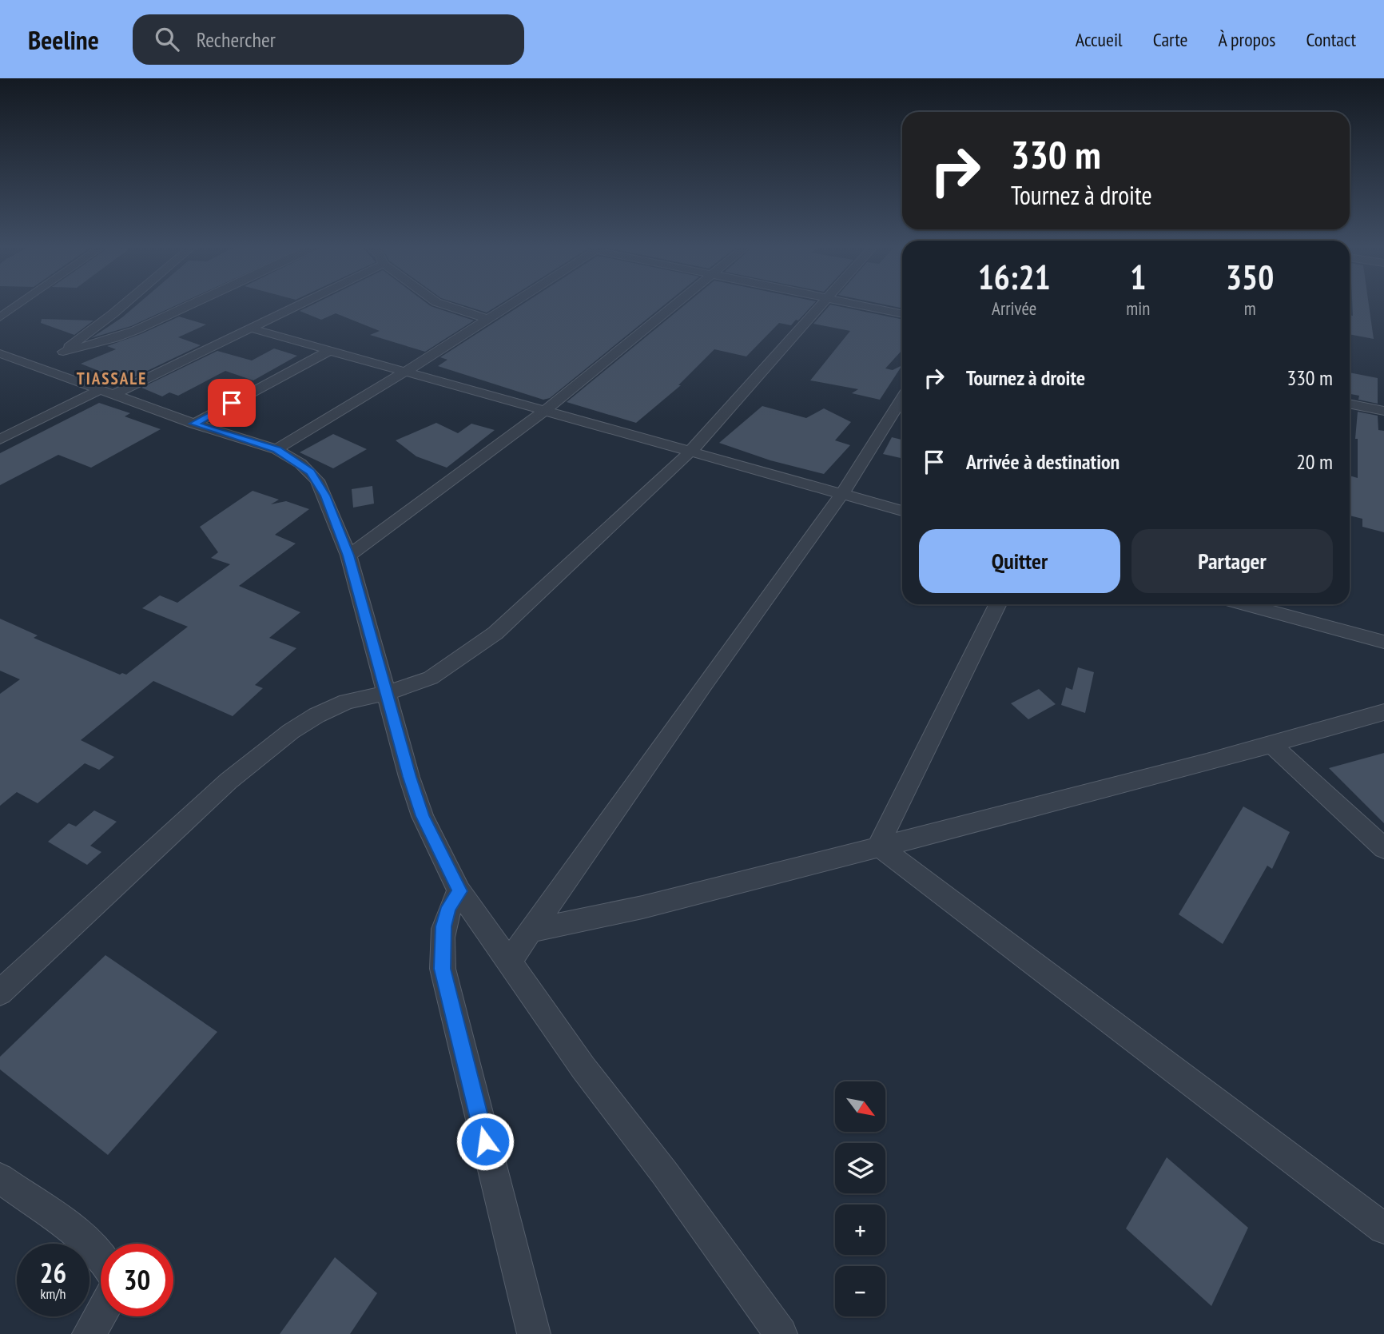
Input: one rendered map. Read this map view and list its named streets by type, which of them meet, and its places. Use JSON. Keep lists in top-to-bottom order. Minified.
{"districts":["TIASSALE"],"north":"bottom right","page":{"header":"Beeline","search":"Rechercher","nav":["Accueil","Carte","À propos","Contact"],"turn":["330 m","Tournez à droite"],"eta":["16:21","Arrivée","1","min","350","m"],"list":[{"name":"Tournez à droite","value":"330 m"},{"name":"Arrivée à destination","value":"20 m"}],"buttons":["Quitter","Partager"],"map_buttons":["+","−"],"speed":"26 km/h","limit":"30"}}
